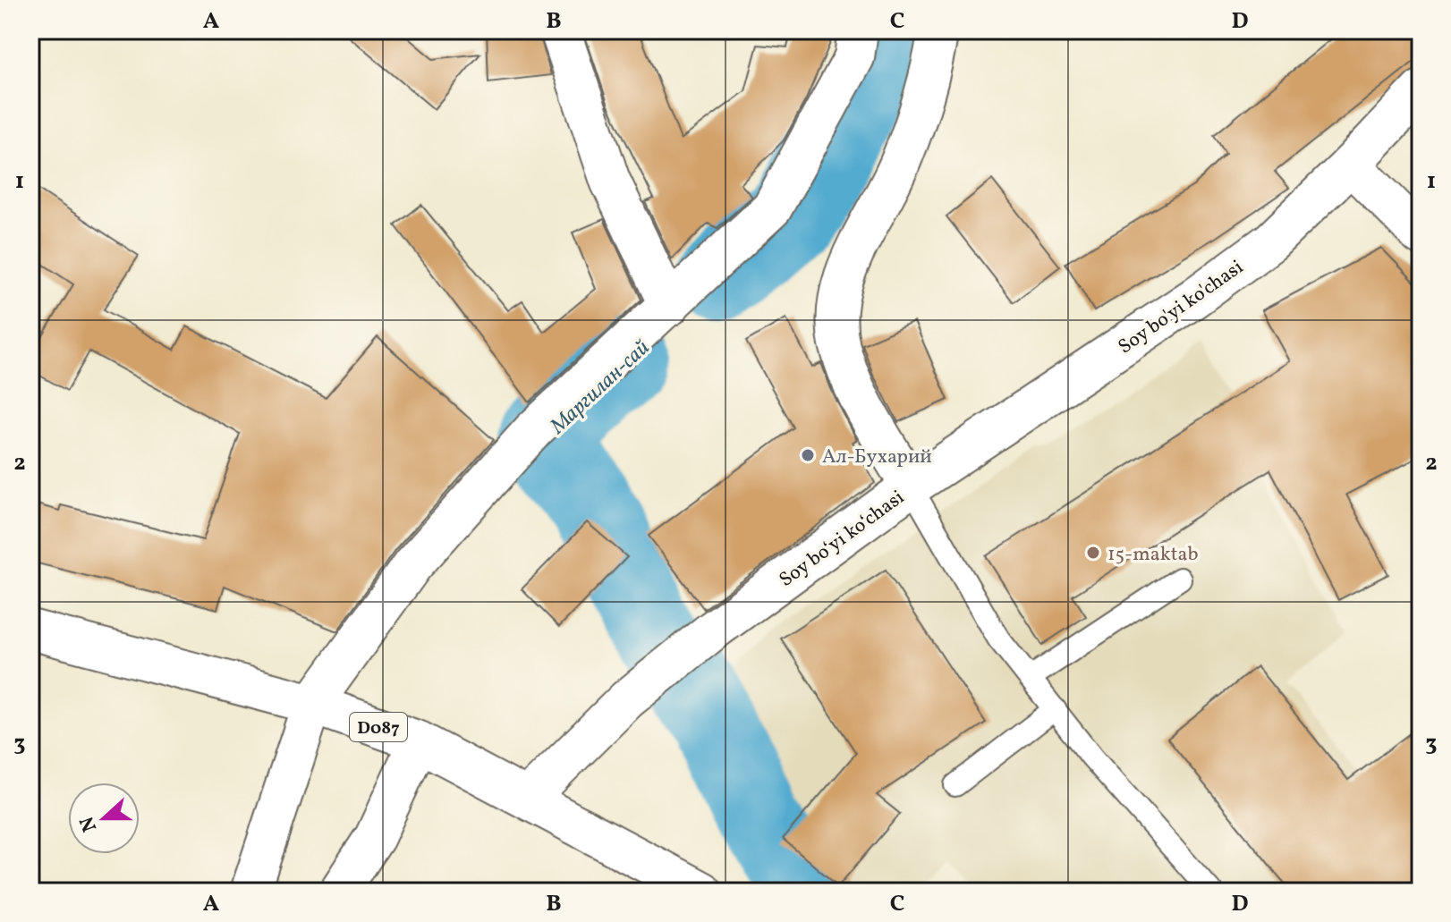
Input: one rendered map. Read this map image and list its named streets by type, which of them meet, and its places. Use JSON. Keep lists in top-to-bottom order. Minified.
{"streets":{"street":["Soy bo'yi ko'chasi","Soy boʻyi koʻchasi","D087"]},"crossings":[["Soy bo'yi ko'chasi","Soy boʻyi koʻchasi"],["Soy boʻyi koʻchasi","D087"]],"water":["Маргилан-сай"],"places":["Ал-Бухарий","15-maktab"],"north":"left","grid":{"columns":["A","B","C","D"],"rows":["1","2","3"]}}
